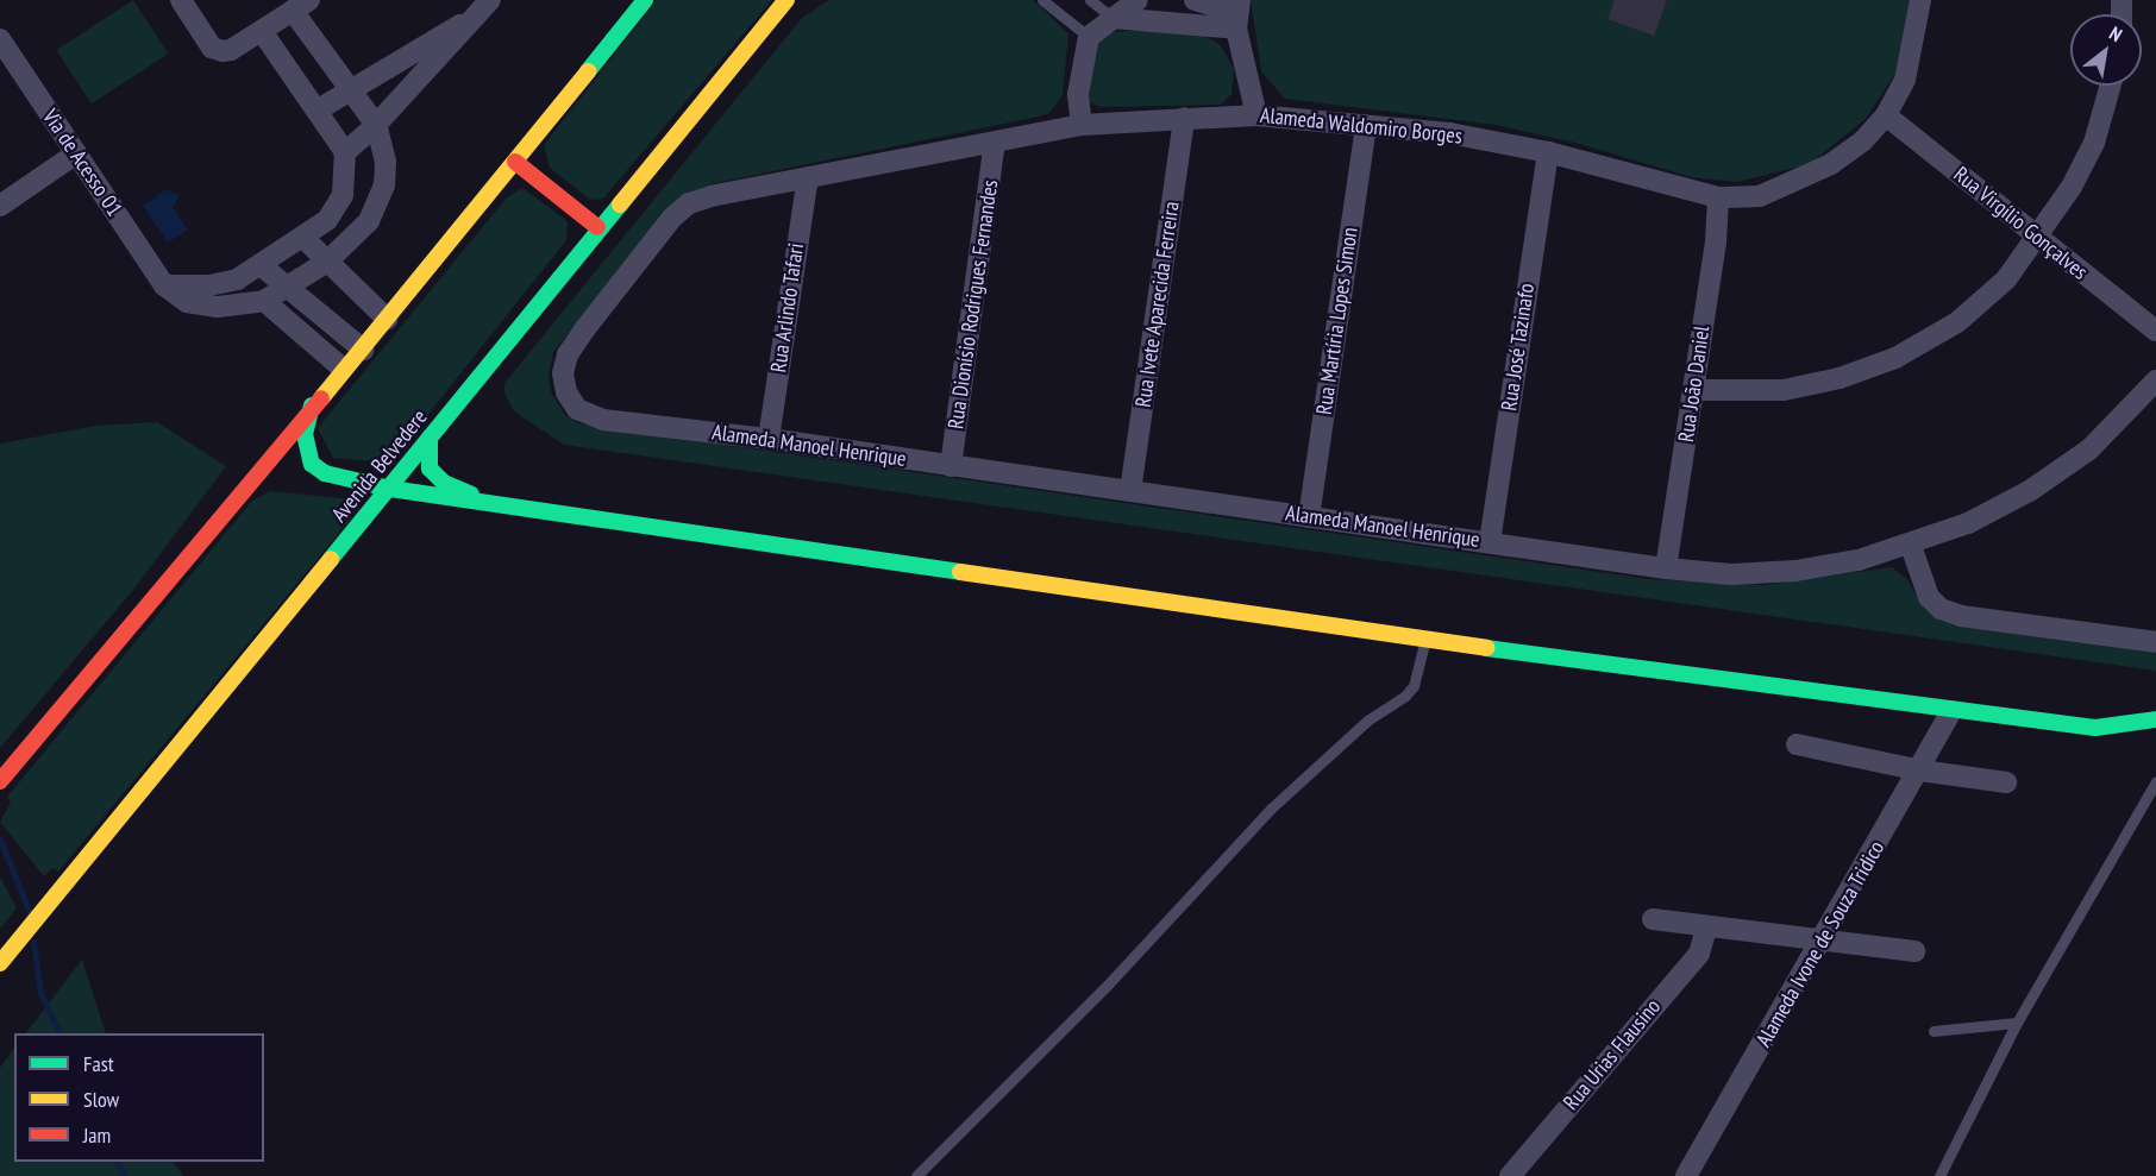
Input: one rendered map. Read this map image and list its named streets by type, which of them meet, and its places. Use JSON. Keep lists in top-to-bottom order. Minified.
{"streets":{"main road":["Avenida Belvedere"],"street":["Alameda Waldomiro Borges","Via de Acesso 01","Rua Virgílio Gonçalves","Rua Dionísio Rodrigues Fernandes","Rua Ivete Aparecida Ferreira","Rua Arlindo Tafari","Rua Martíria Lopes Simon","Rua José Tazinafo","Rua João Daniel","Alameda Manoel Henrique","Alameda Ivone de Souza Tridico","Rua Urias Flausino"]},"crossings":[["Alameda Waldomiro Borges","Rua Virgílio Gonçalves"],["Alameda Waldomiro Borges","Rua Dionísio Rodrigues Fernandes"],["Alameda Waldomiro Borges","Rua Ivete Aparecida Ferreira"],["Alameda Waldomiro Borges","Rua Arlindo Tafari"],["Alameda Waldomiro Borges","Rua Martíria Lopes Simon"],["Alameda Waldomiro Borges","Rua José Tazinafo"],["Alameda Waldomiro Borges","Rua João Daniel"],["Alameda Waldomiro Borges","Alameda Manoel Henrique"],["Rua Dionísio Rodrigues Fernandes","Alameda Manoel Henrique"],["Rua Ivete Aparecida Ferreira","Alameda Manoel Henrique"],["Rua Arlindo Tafari","Alameda Manoel Henrique"],["Rua Martíria Lopes Simon","Alameda Manoel Henrique"],["Rua José Tazinafo","Alameda Manoel Henrique"],["Rua João Daniel","Alameda Manoel Henrique"]],"legend":["Fast","Slow","Jam"],"north":"top right"}
